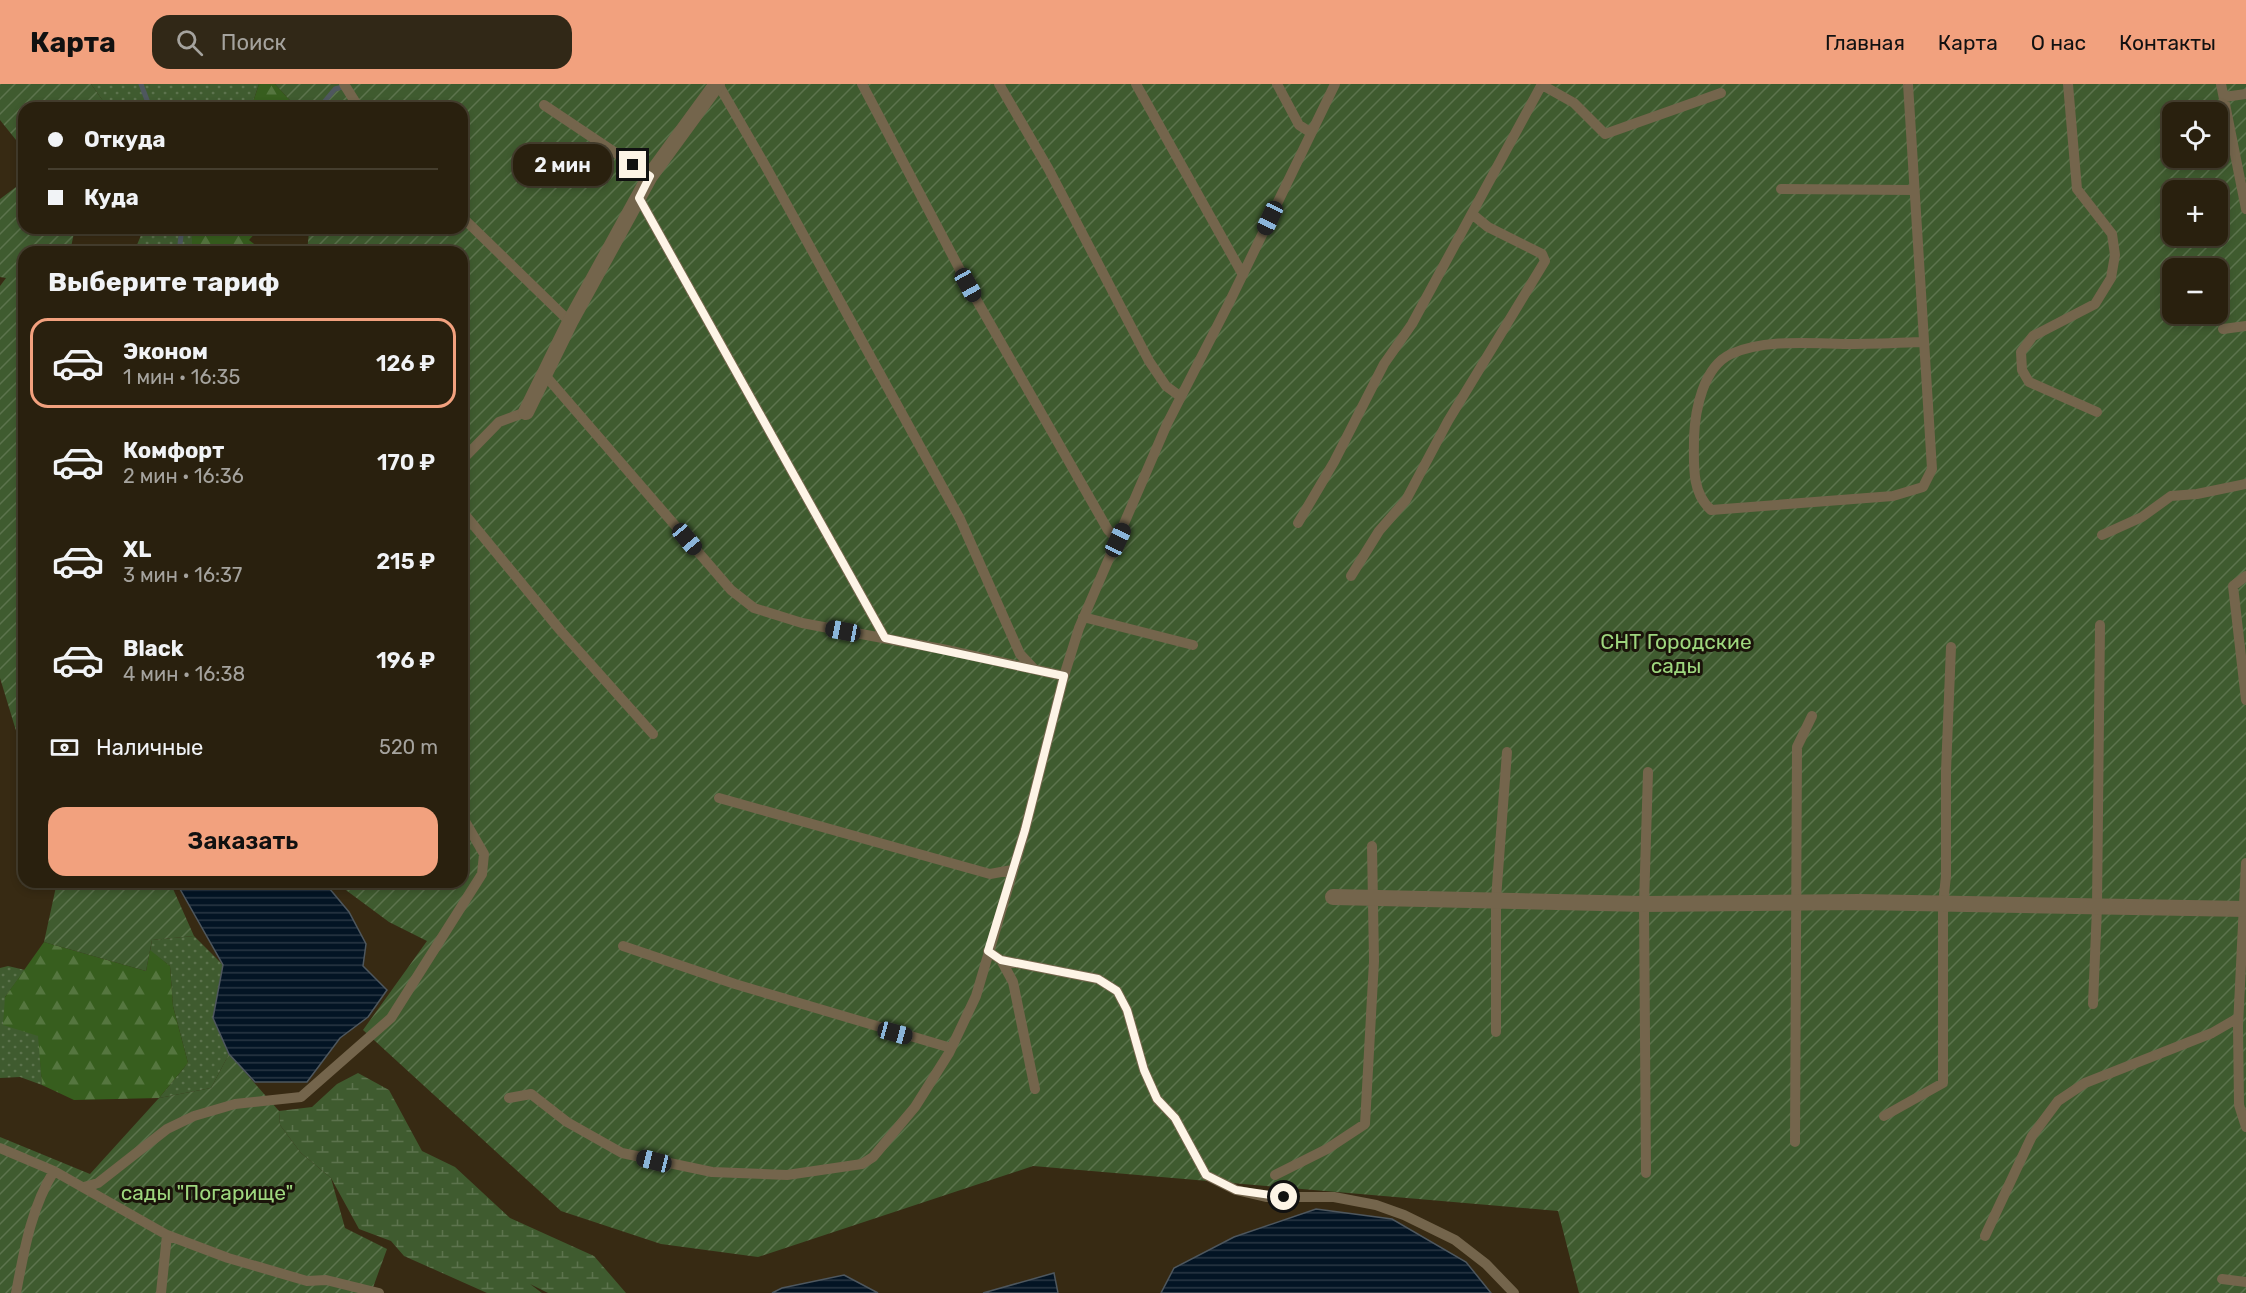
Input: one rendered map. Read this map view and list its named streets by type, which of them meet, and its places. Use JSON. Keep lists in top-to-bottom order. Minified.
{"parks":["СНТ Городские сады","сады \"Погарище\""],"page":{"header":"Карта","search":"Поиск","nav":["Главная","Карта","О нас","Контакты"],"map_buttons":["+","−"],"banner":["Откуда","Куда"],"bubble":"2 мин","heading":"Выберите тариф","list":[{"name":"Эконом","note":"1 мин · 16:35","value":"126 ₽"},{"name":"Комфорт","note":"2 мин · 16:36","value":"170 ₽"},{"name":"XL","note":"3 мин · 16:37","value":"215 ₽"},{"name":"Black","note":"4 мин · 16:38","value":"196 ₽"}],"pay":["Наличные","520 m"],"buttons":"Заказать"}}
